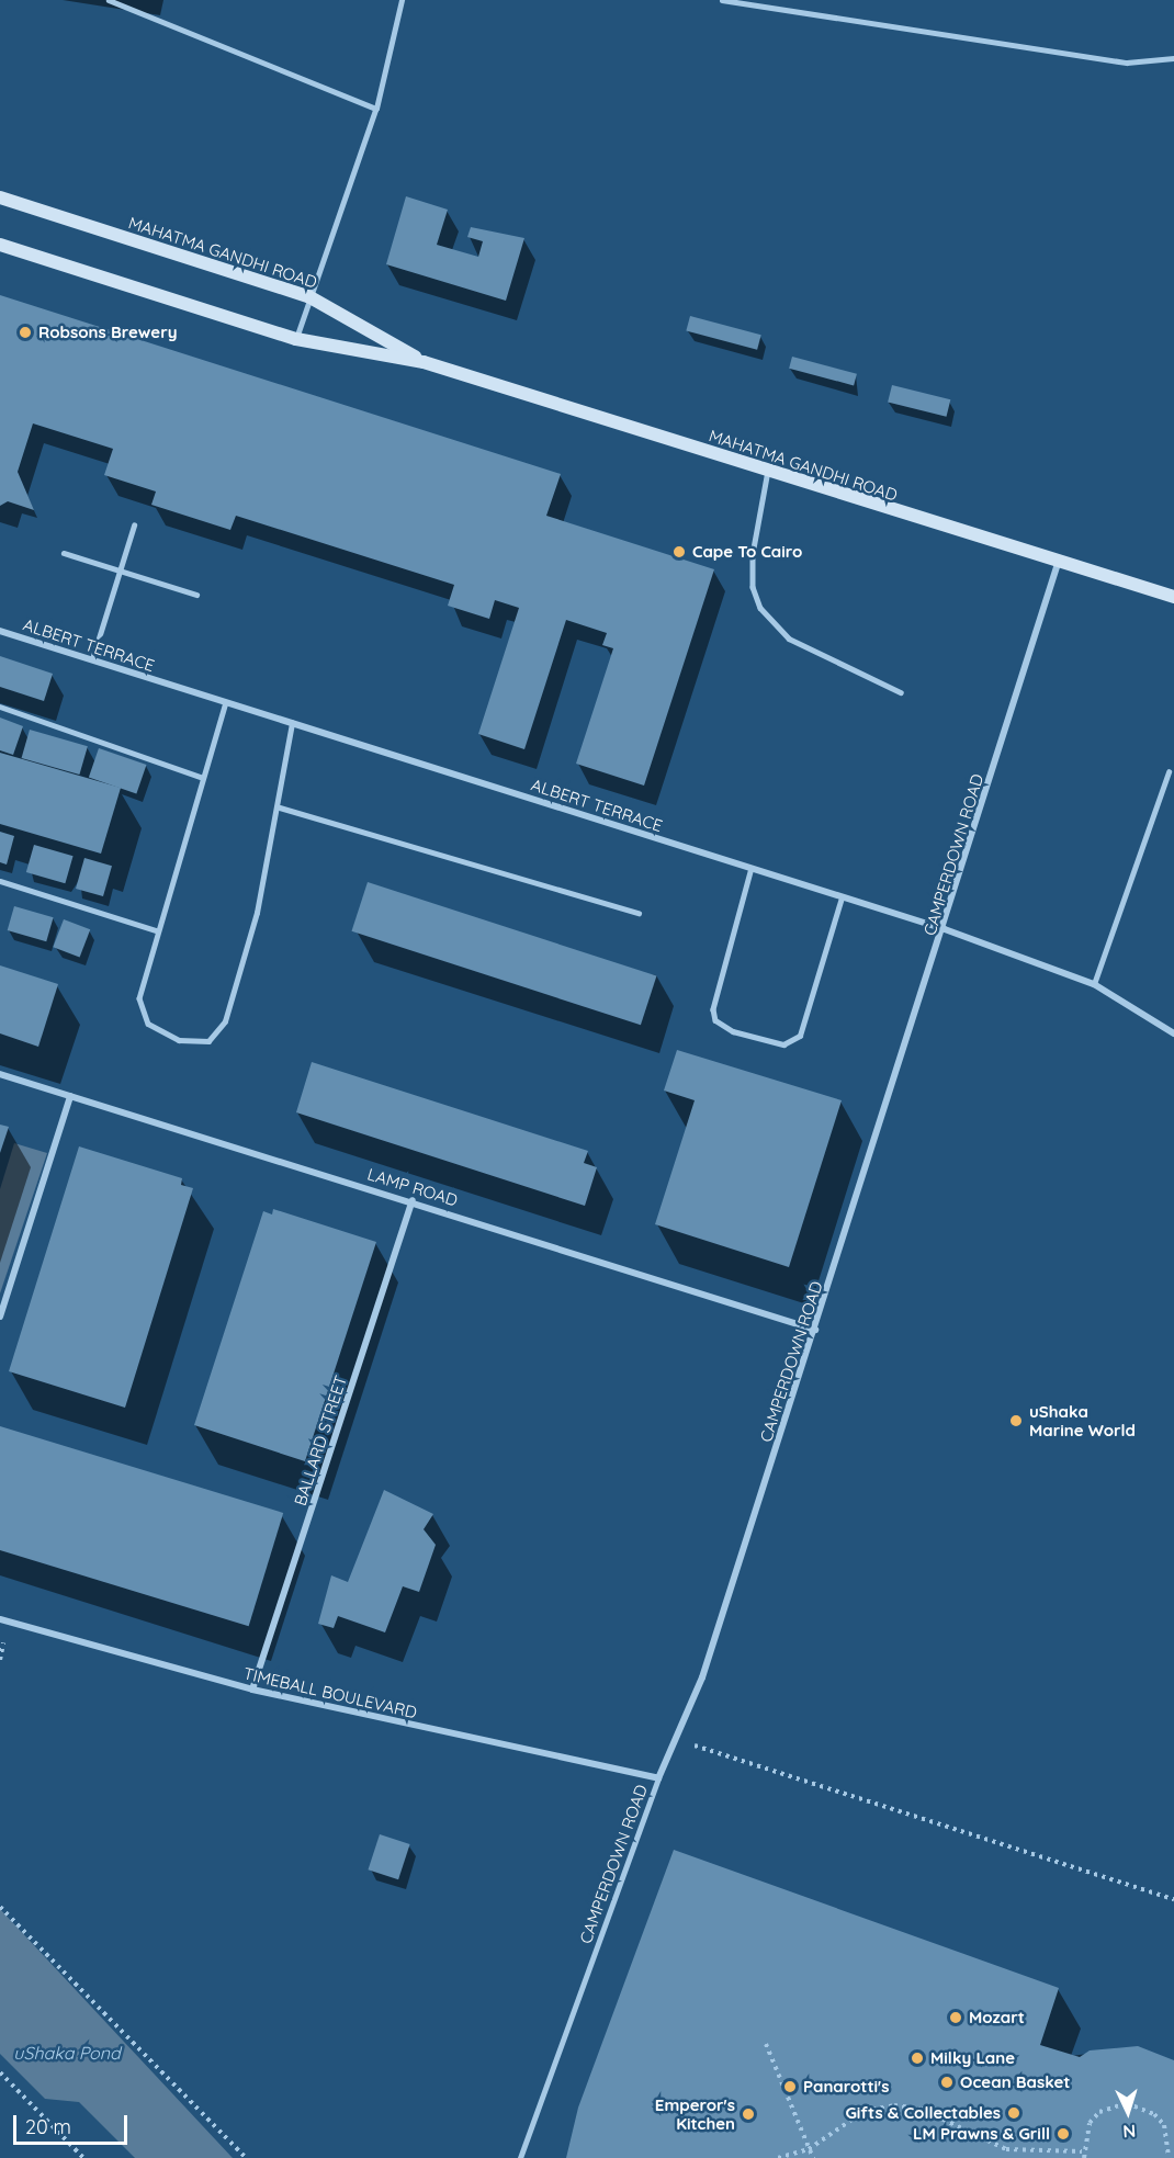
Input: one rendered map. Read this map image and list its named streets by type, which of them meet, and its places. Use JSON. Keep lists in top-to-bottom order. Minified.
{"streets":{"street":["MAHATMA GANDHI ROAD","ALBERT TERRACE","CAMPERDOWN ROAD","LAMP ROAD","BALLARD STREET","TIMEBALL BOULEVARD"]},"crossings":[["MAHATMA GANDHI ROAD","CAMPERDOWN ROAD"],["ALBERT TERRACE","CAMPERDOWN ROAD"],["CAMPERDOWN ROAD","LAMP ROAD"],["CAMPERDOWN ROAD","TIMEBALL BOULEVARD"],["LAMP ROAD","BALLARD STREET"],["BALLARD STREET","TIMEBALL BOULEVARD"]],"water":["uShaka Pond"],"places":["Robsons Brewery","Cape To Cairo","uShaka Marine World","Mozart","Milky Lane","Ocean Basket","Panarotti's","Gifts & Collectables","Emperor's Kitchen","LM Prawns & Grill"],"scale_bar":"20 m","north":"bottom"}
